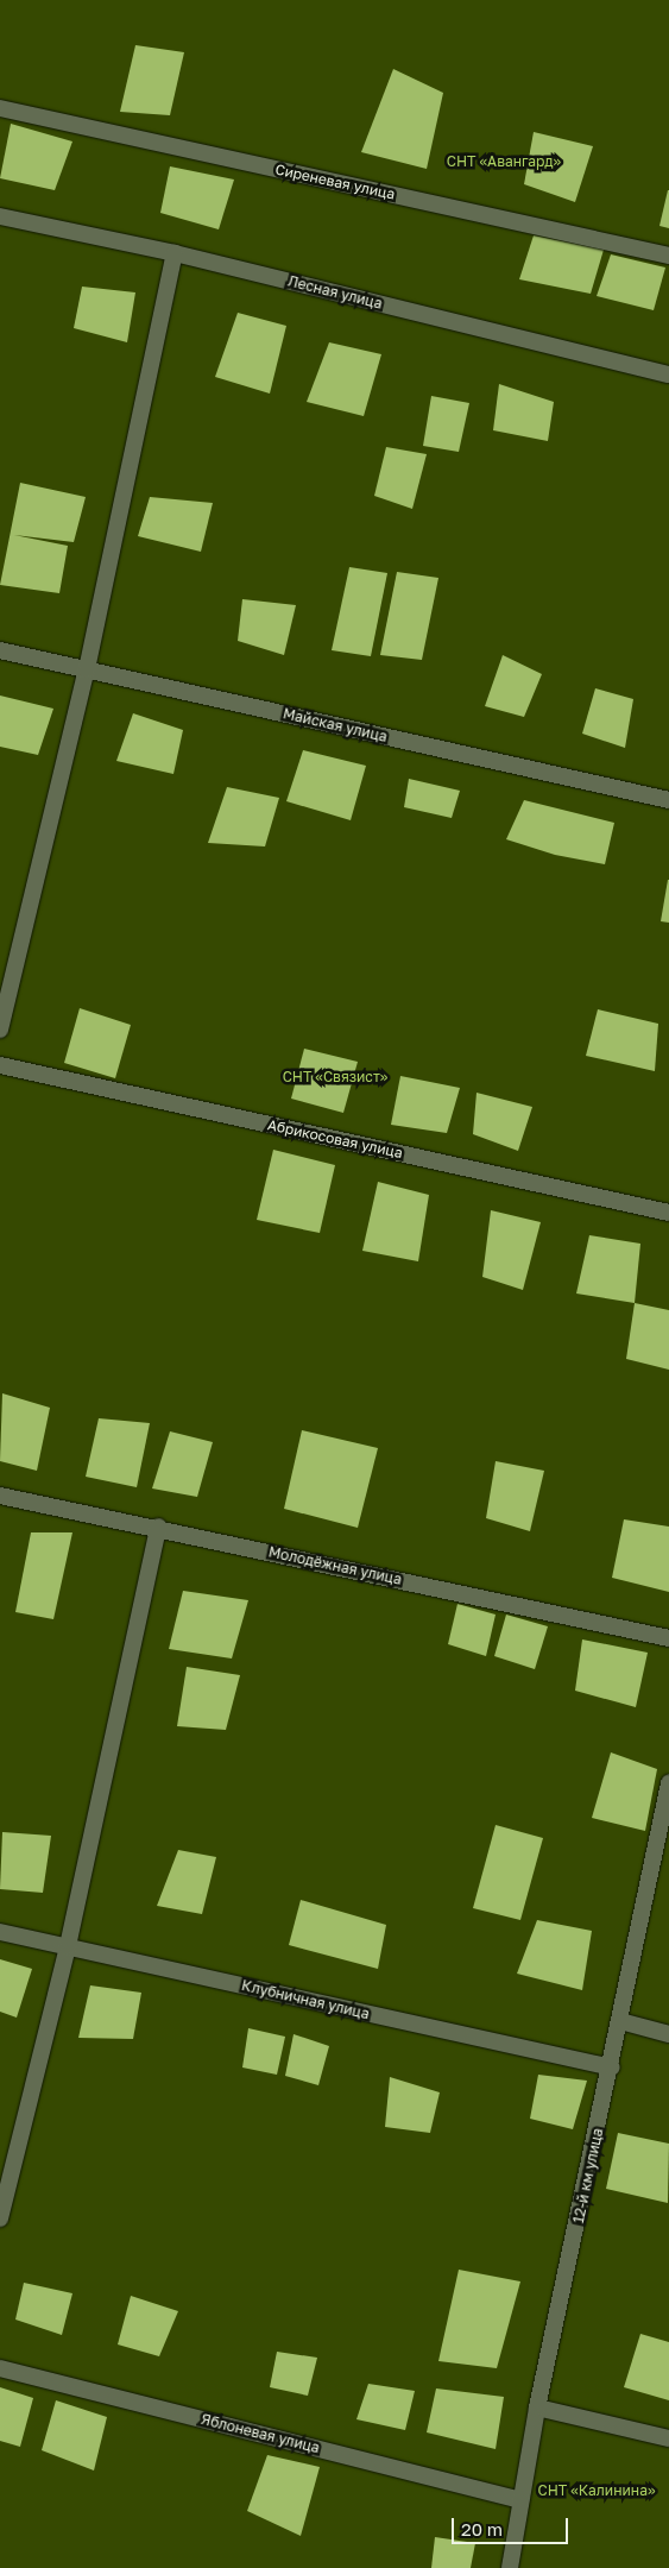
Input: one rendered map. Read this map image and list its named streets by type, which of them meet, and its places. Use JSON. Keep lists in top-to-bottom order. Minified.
{"streets":{"street":["Сиреневая улица","Лесная улица","Майская улица","Абрикосовая улица","Молодёжная улица","Клубничная улица","12-й км улица","Яблоневая улица"]},"crossings":[["Клубничная улица","12-й км улица"],["12-й км улица","Яблоневая улица"]],"parks":["СНТ «Авангард»","СНТ «Связист»","СНТ «Калинина»"],"scale_bar":"20 m"}
